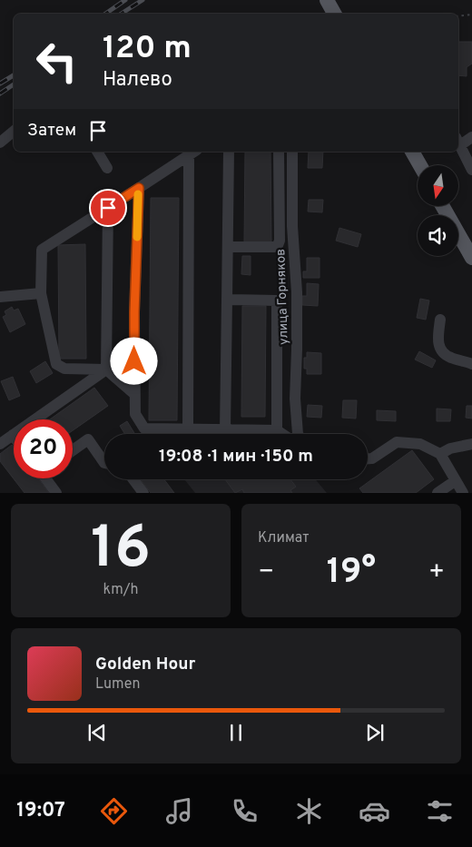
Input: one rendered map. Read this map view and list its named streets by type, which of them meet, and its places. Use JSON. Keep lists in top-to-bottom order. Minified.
{"streets":{"street":["улица Горняков"]},"north":"bottom","page":{"turn":["120 m","Налево"],"then":"Затем","limit":"20","trip":"19:08 · 1 мин · 150 m","tile":[["16","km/h"],"Климат"],"heat":["−","19°","+"],"song":["Golden Hour","Lumen"],"tabs":"19:07"}}
